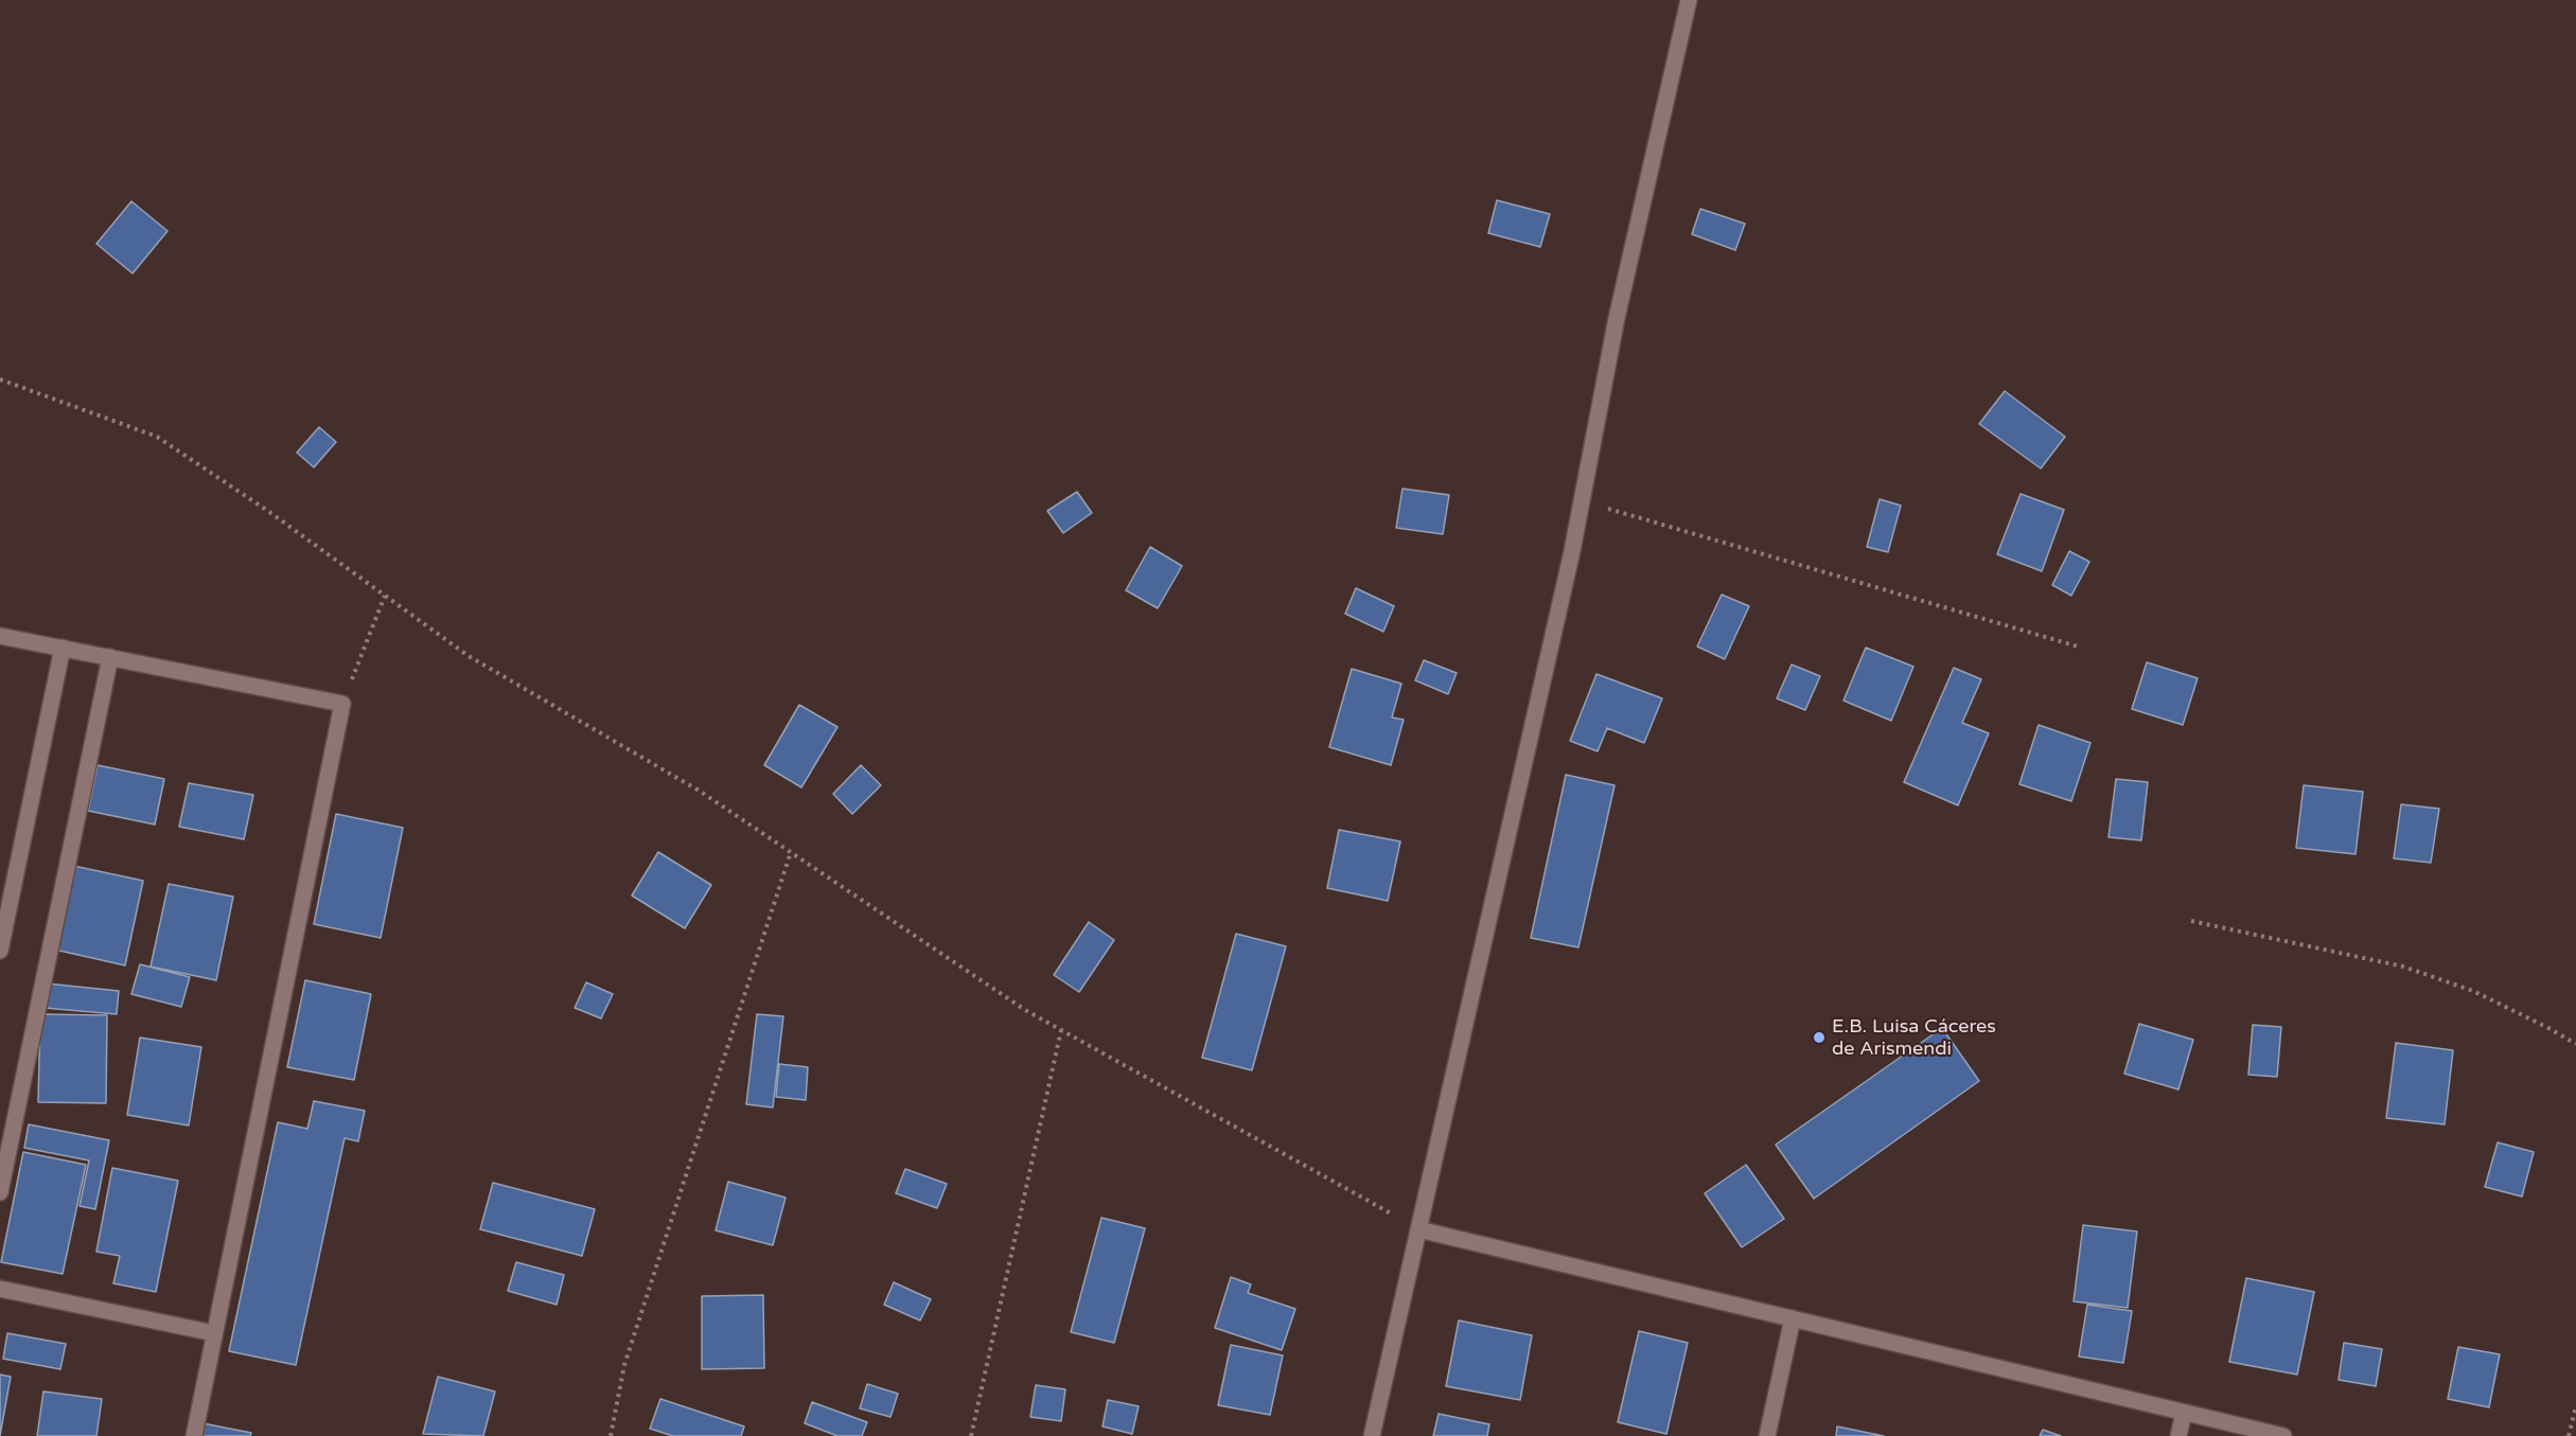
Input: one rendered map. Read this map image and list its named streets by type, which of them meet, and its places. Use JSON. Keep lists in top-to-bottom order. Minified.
{"places":["E.B. Luisa Cáceres de Arismendi"]}
